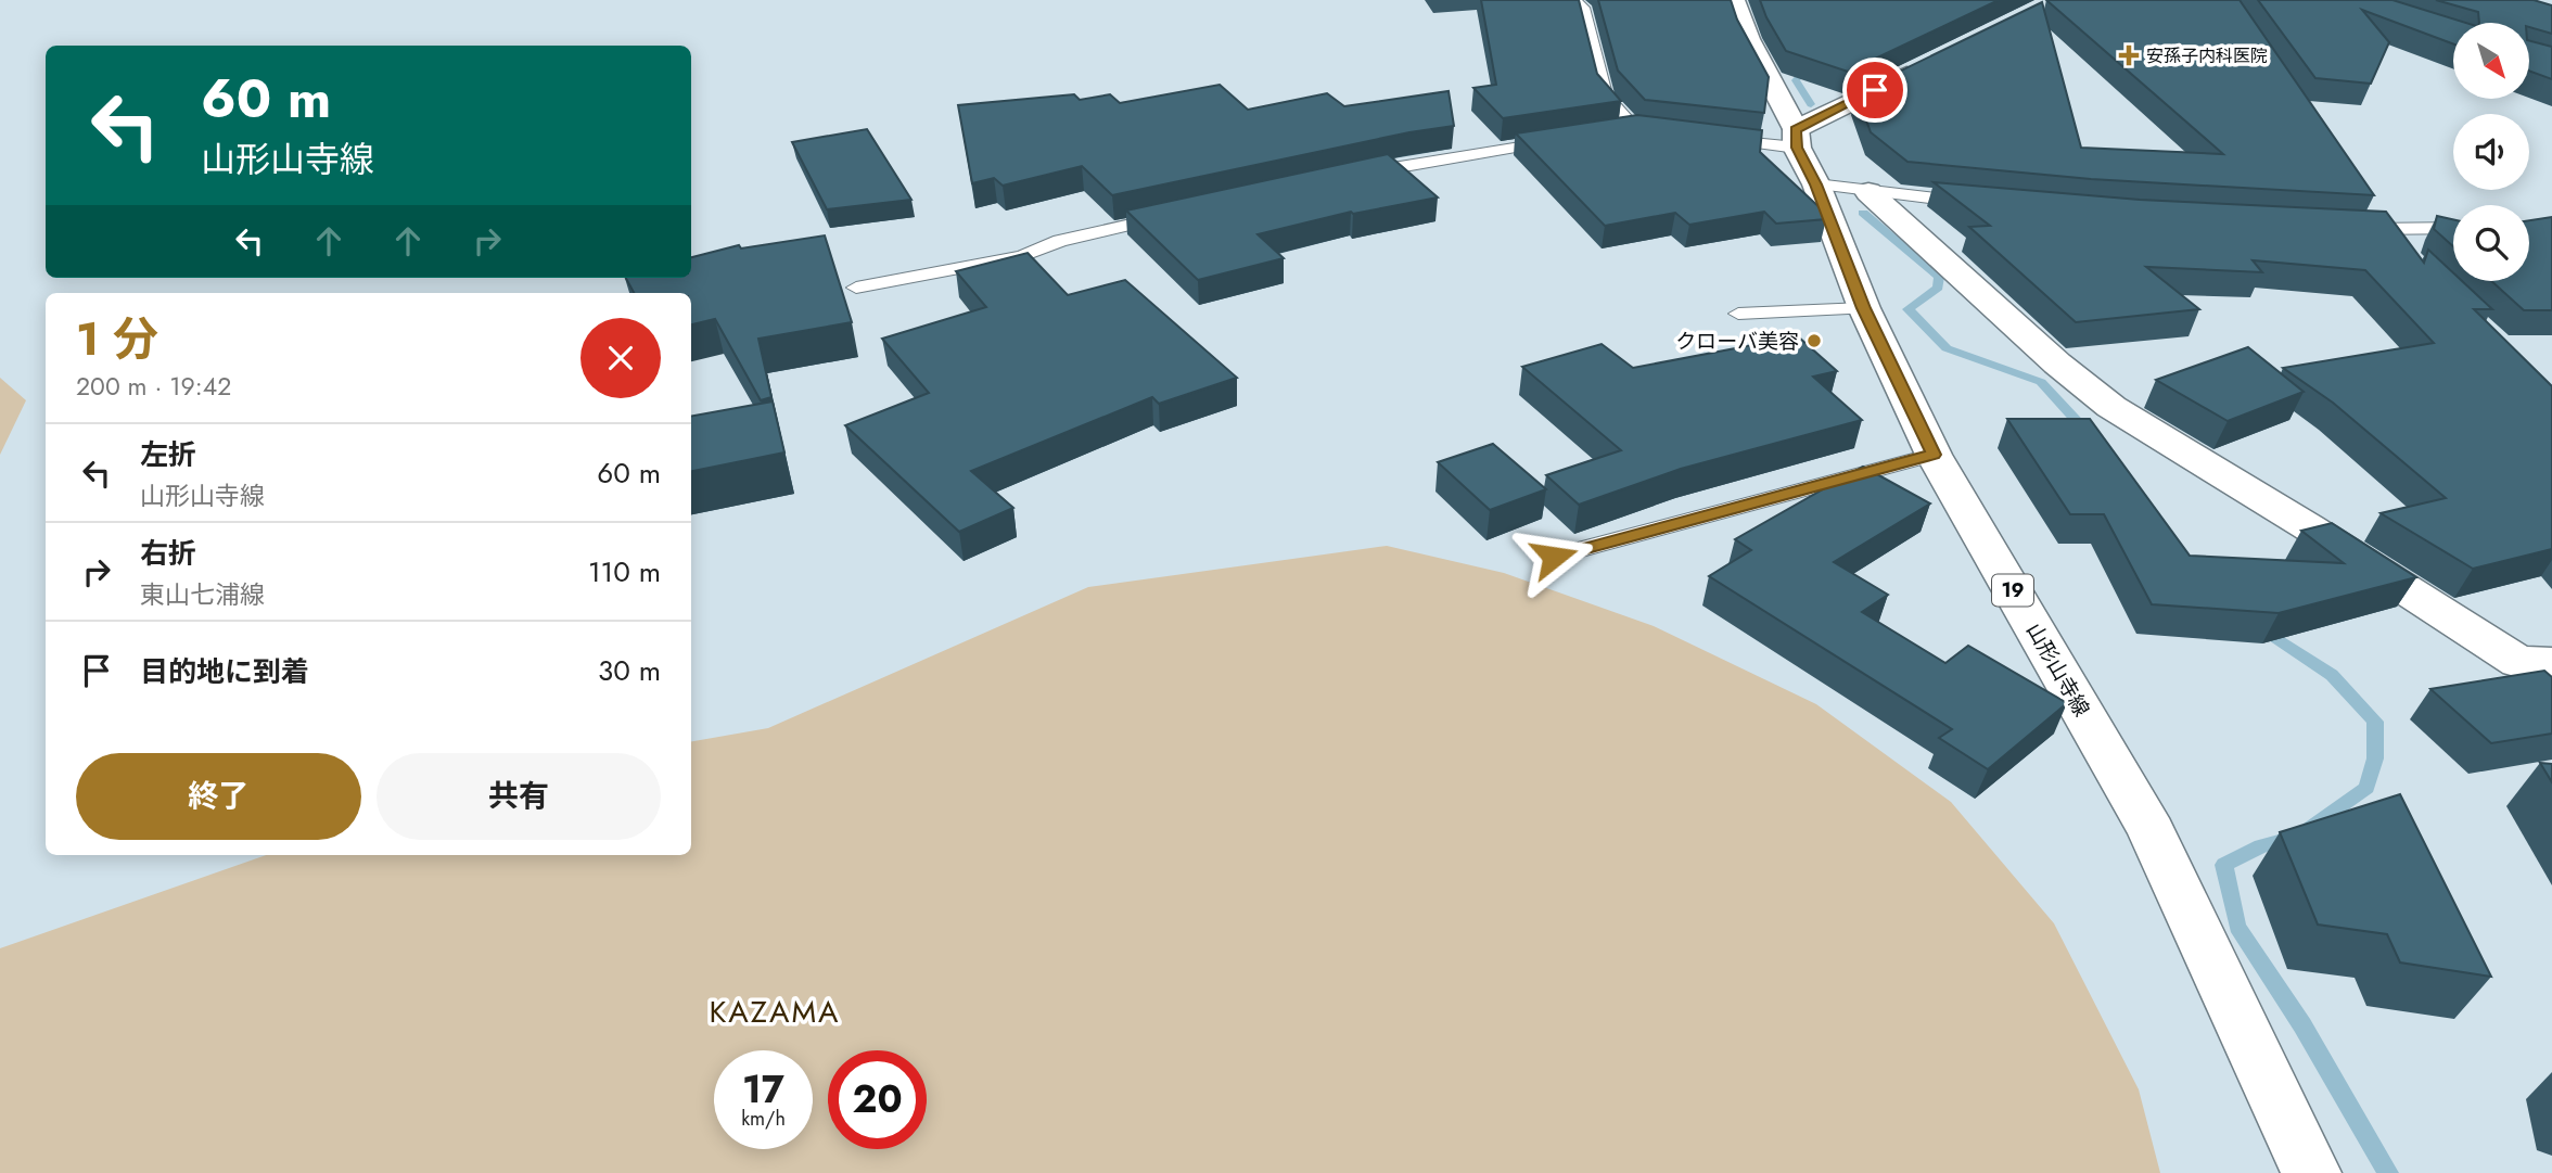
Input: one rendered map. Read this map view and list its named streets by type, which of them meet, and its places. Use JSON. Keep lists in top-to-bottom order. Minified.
{"streets":{"main road":["19","山形山寺線"]},"districts":["KAZAMA"],"places":{"health":["安孫子内科医院"],"other":["クローバ美容"]},"north":"bottom right","page":{"turn":["60 m","山形山寺線"],"heading":["1 分","200 m · 19:42"],"list":[{"name":"左折","note":"山形山寺線","value":"60 m"},{"name":"右折","note":"東山七浦線","value":"110 m"},{"name":"目的地に到着","value":"30 m"}],"buttons":["終了","共有"],"speed":"17 km/h","limit":"20"}}
